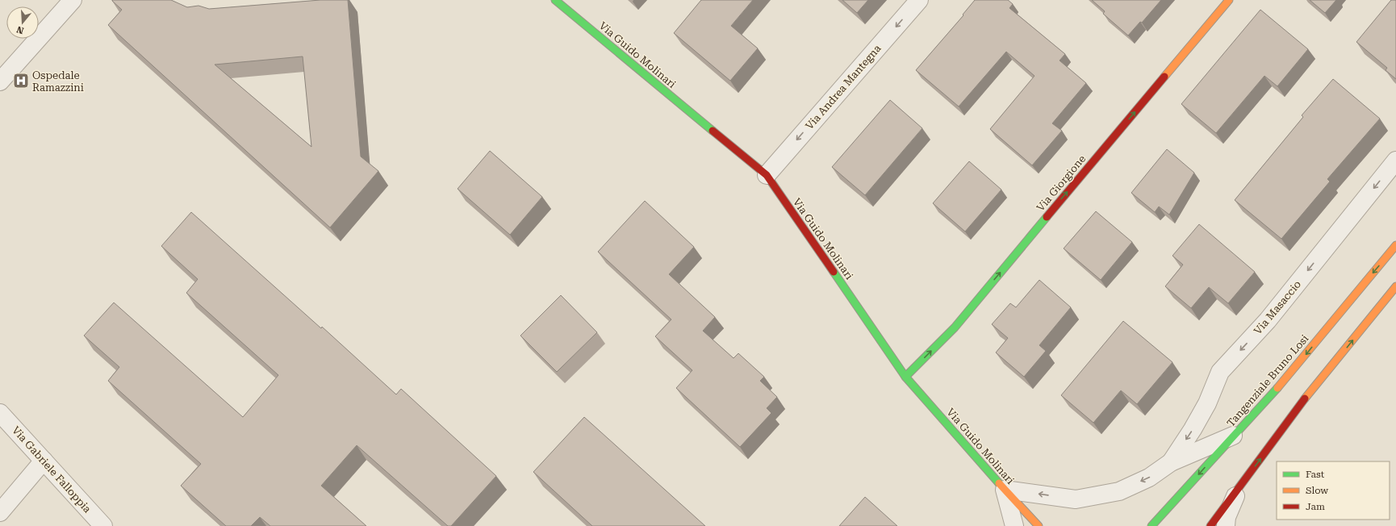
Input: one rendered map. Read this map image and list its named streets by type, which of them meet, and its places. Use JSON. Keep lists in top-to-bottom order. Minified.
{"streets":{"street":["Via Guido Molinari","Via Andrea Mantegna","Via Giorgione","Via Masaccio","Tangenziale Bruno Losi","Via Gabriele Falloppia"]},"crossings":[["Via Guido Molinari","Via Andrea Mantegna"],["Via Guido Molinari","Via Giorgione"]],"one_way":["Via Andrea Mantegna","Via Giorgione"],"places":{"hospital":["Ospedale Ramazzini"]},"legend":["Fast","Slow","Jam"],"north":"bottom"}
